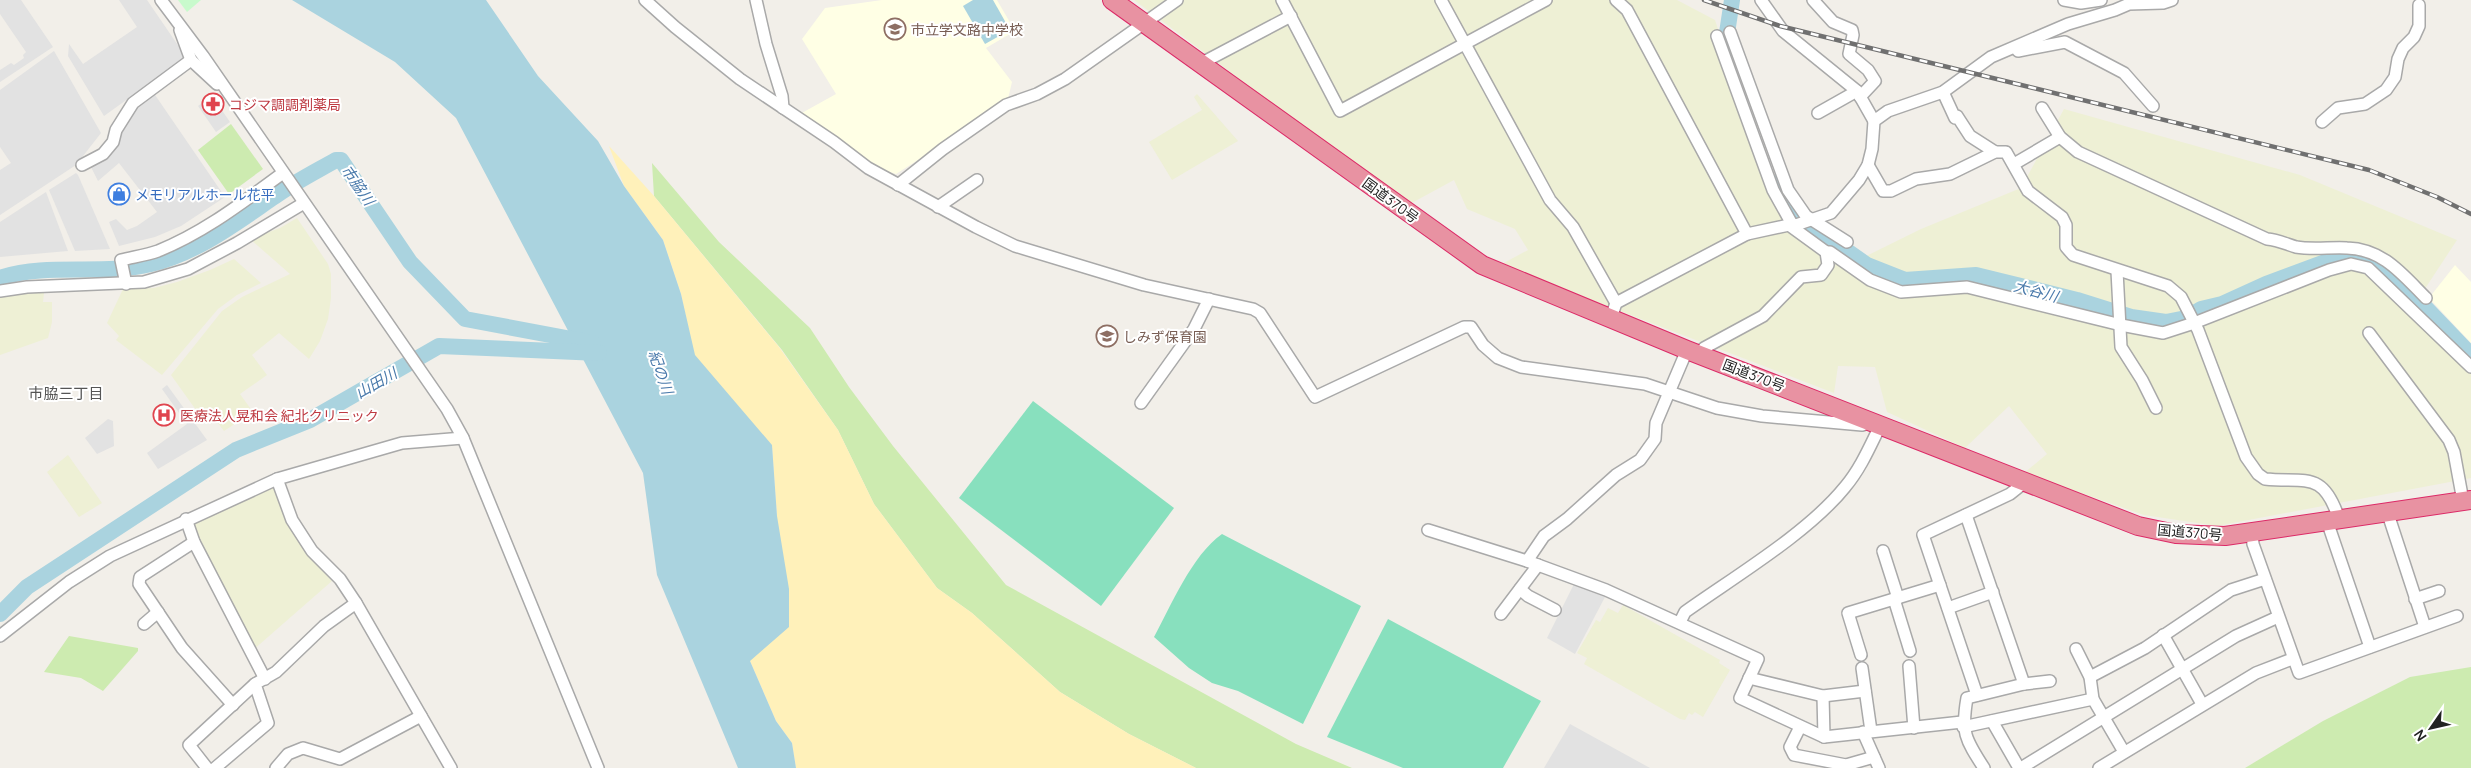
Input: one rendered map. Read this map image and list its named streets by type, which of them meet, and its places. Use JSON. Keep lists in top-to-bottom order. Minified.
{"streets":{"highway":["国道370号"]},"districts":["市脇三丁目"],"water":["市脇川","大谷川","紀の川","山田川"],"places":{"school or university":["市立学文路中学校","しみず保育園"],"pharmacy":["コジマ調調剤薬局"],"shop":["メモリアルホール花平"],"hospital":["医療法人晃和会 紀北クリニック"]},"north":"bottom left"}
